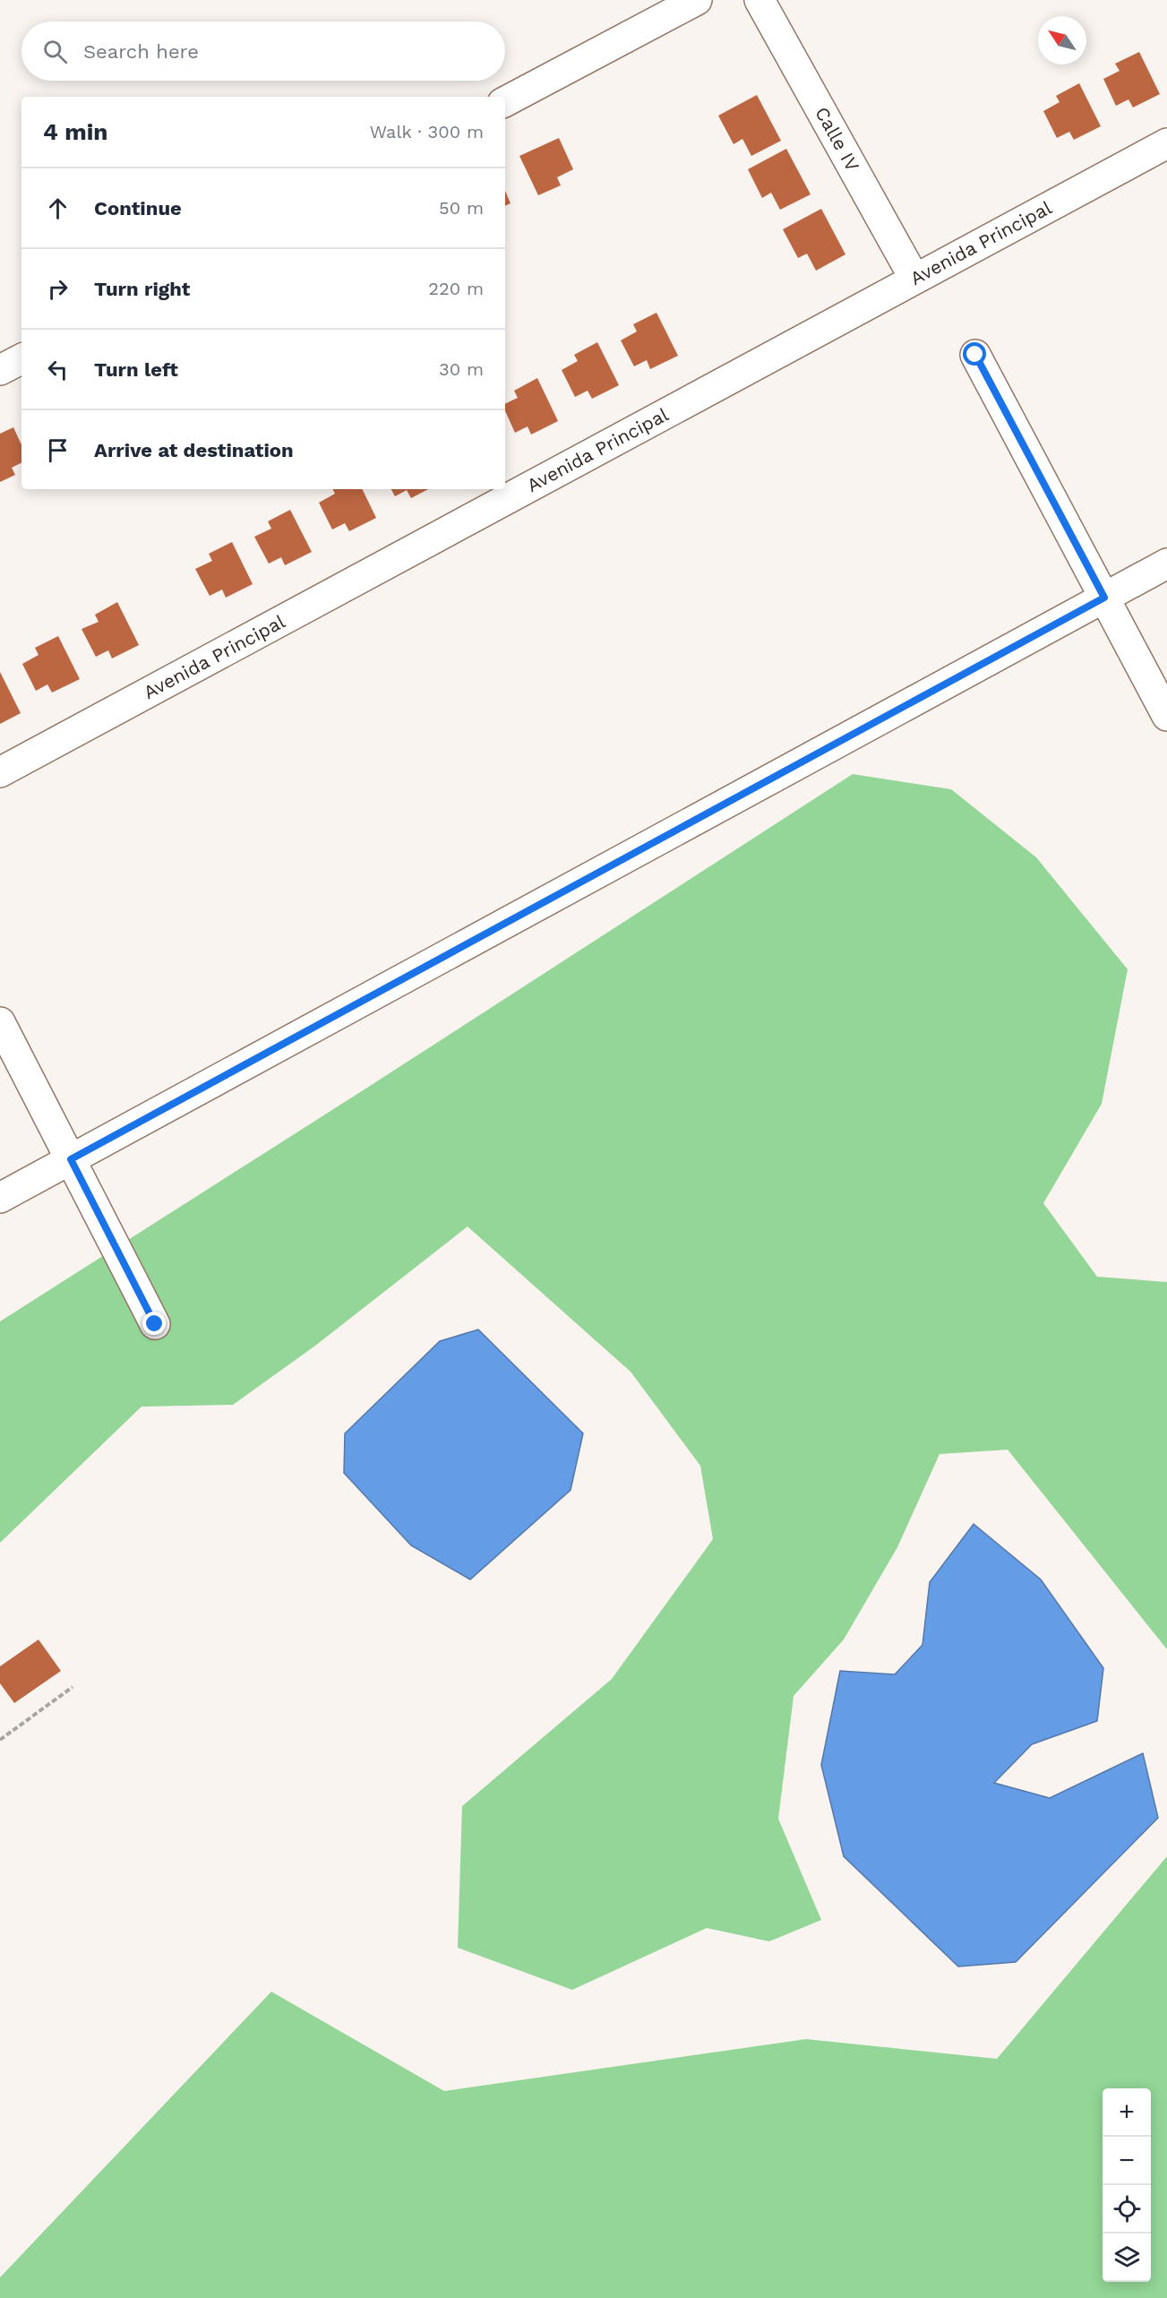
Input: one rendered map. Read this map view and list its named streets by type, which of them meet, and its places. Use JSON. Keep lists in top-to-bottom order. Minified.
{"streets":{"street":["Calle IV","Avenida Principal"]},"crossings":[["Calle IV","Avenida Principal"]],"north":"top left","page":{"search":"Search here","heading":["4 min","Walk · 300 m"],"list":[["Continue","50 m"],["Turn right","220 m"],["Turn left","30 m"],"Arrive at destination"],"map_buttons":["+","−"]}}
